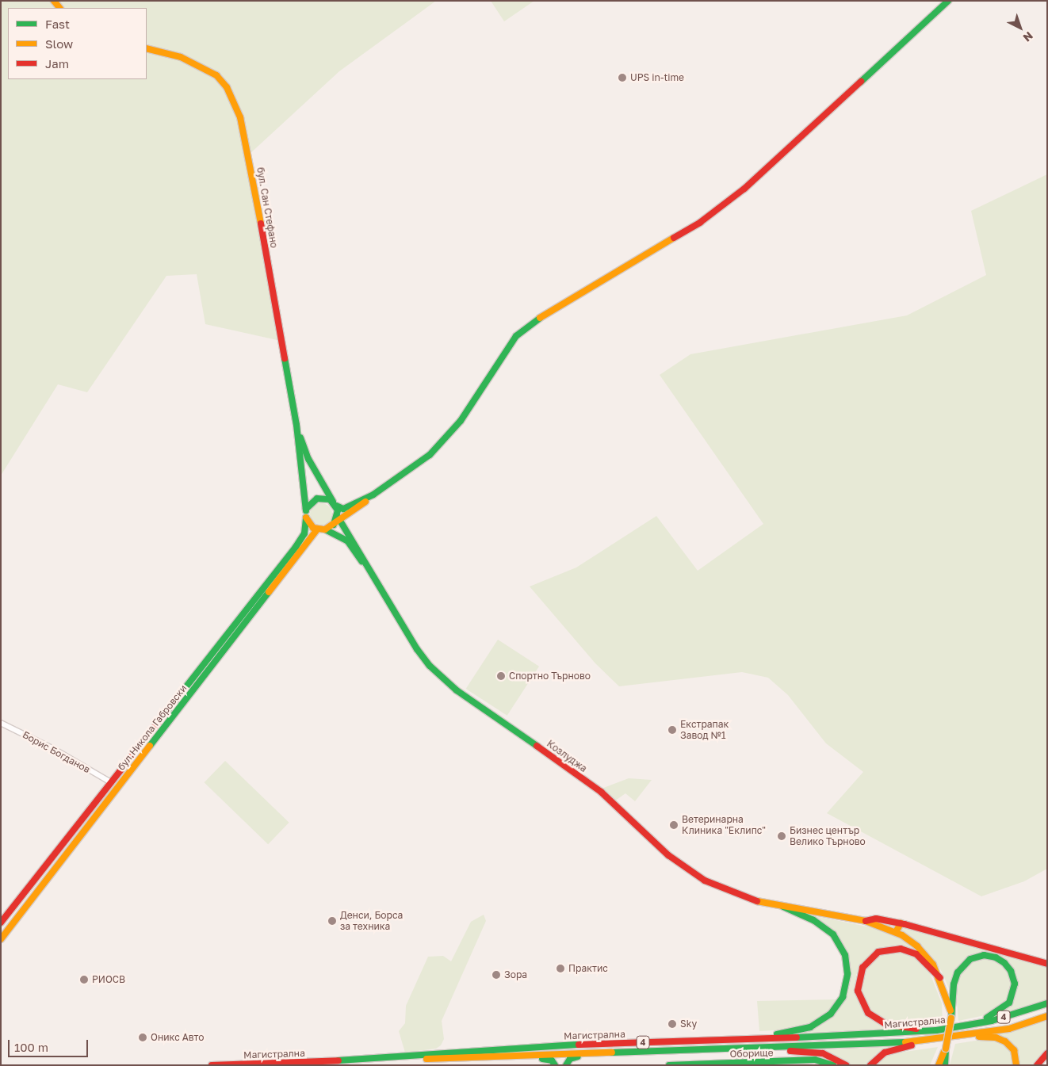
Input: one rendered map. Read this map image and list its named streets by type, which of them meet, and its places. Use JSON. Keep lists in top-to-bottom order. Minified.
{"streets":{"main road":["бул. Сан Стефано","бул.Никола Габровски","Козлуджа","4","Магистрална","Оборище"],"street":["Борис Богданов"]},"crossings":[["бул. Сан Стефано","бул.Никола Габровски"],["бул. Сан Стефано","Козлуджа"],["бул.Никола Габровски","Борис Богданов"],["бул.Никола Габровски","Козлуджа"],["4","Магистрална"]],"places":["UPS in-time","Спортно Търново","Екстрапак Завод №1","Ветеринарна Клиника \"Еклипс\"","Бизнес център Велико Търново","Денси, Борса за техника","Практис","Зора","РИОСВ","Sky","Оникс Авто"],"legend":["Fast","Slow","Jam"],"scale_bar":"100 m","north":"bottom right"}
